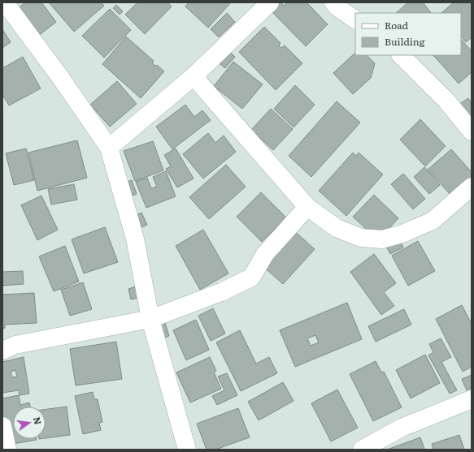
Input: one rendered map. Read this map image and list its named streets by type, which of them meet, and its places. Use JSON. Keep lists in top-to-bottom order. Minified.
{"legend":["Road","Building"],"north":"right"}
